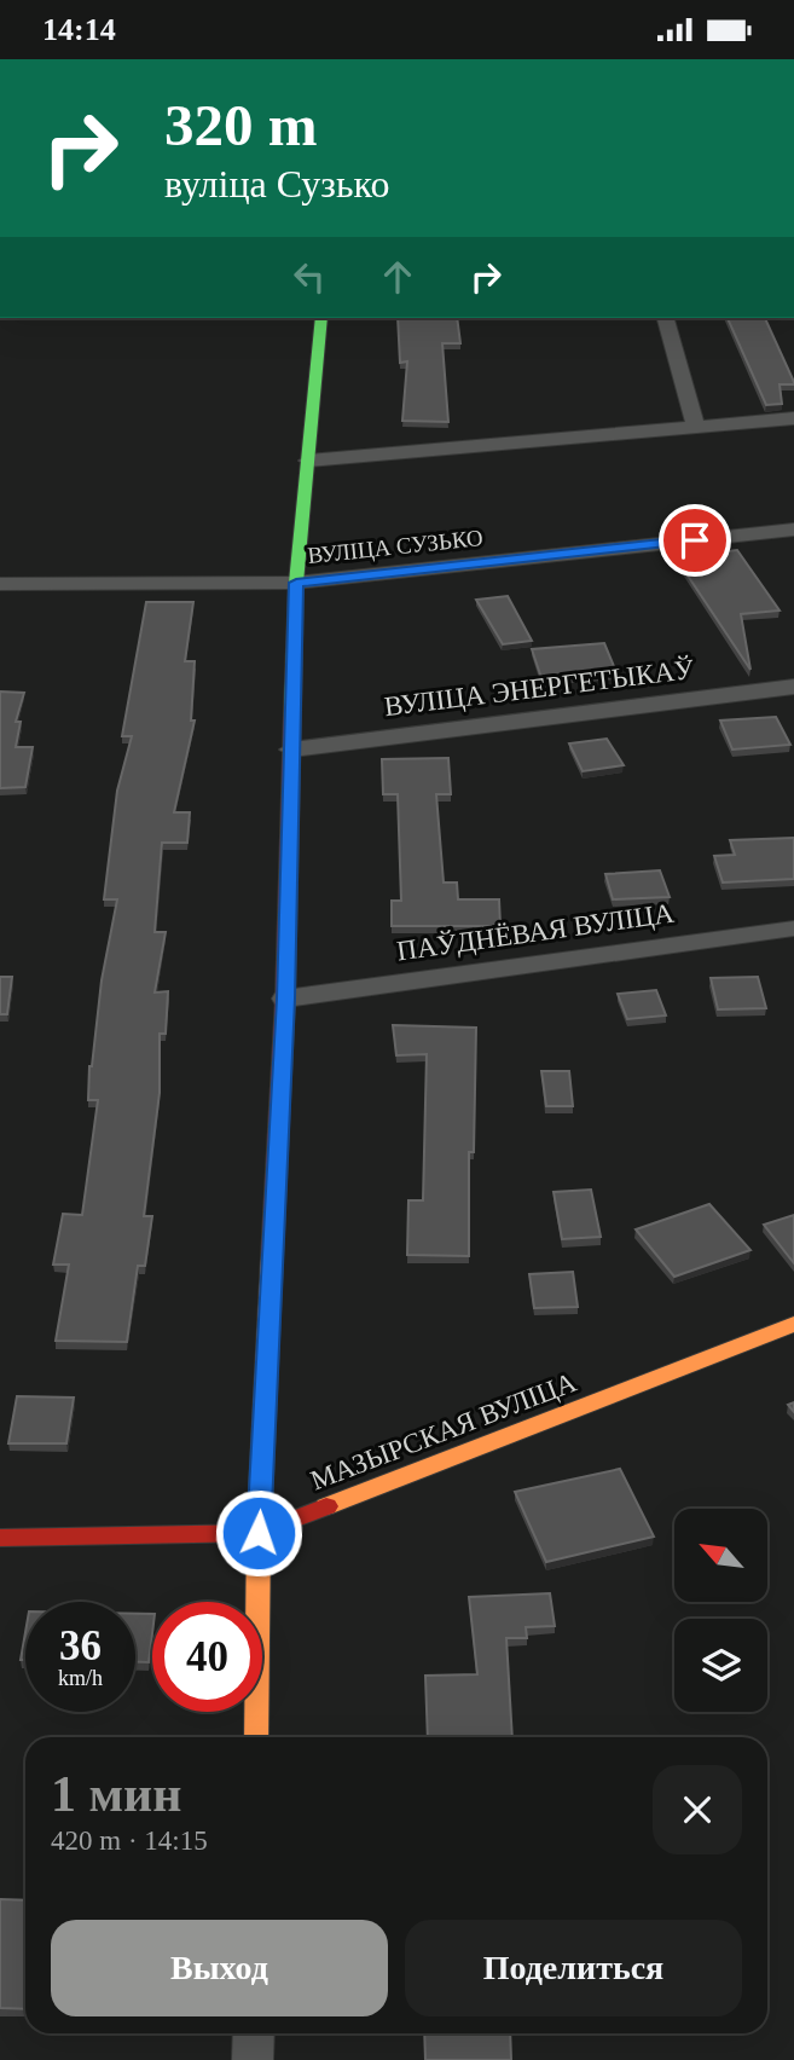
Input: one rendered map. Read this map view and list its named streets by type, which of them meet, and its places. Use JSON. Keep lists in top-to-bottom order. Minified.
{"streets":{"street":["ВУЛІЦА СУЗЬКО","ВУЛІЦА ЭНЕРГЕТЫКАЎ","ПАЎДНЁВАЯ ВУЛІЦА","МАЗЫРСКАЯ ВУЛІЦА"]},"north":"top left","page":{"status":"14:14","turn":["320 m","вуліца Сузько"],"speed":"36 km/h","limit":"40","heading":["1 мин","420 m · 14:15"],"buttons":["Выход","Поделиться"]}}
